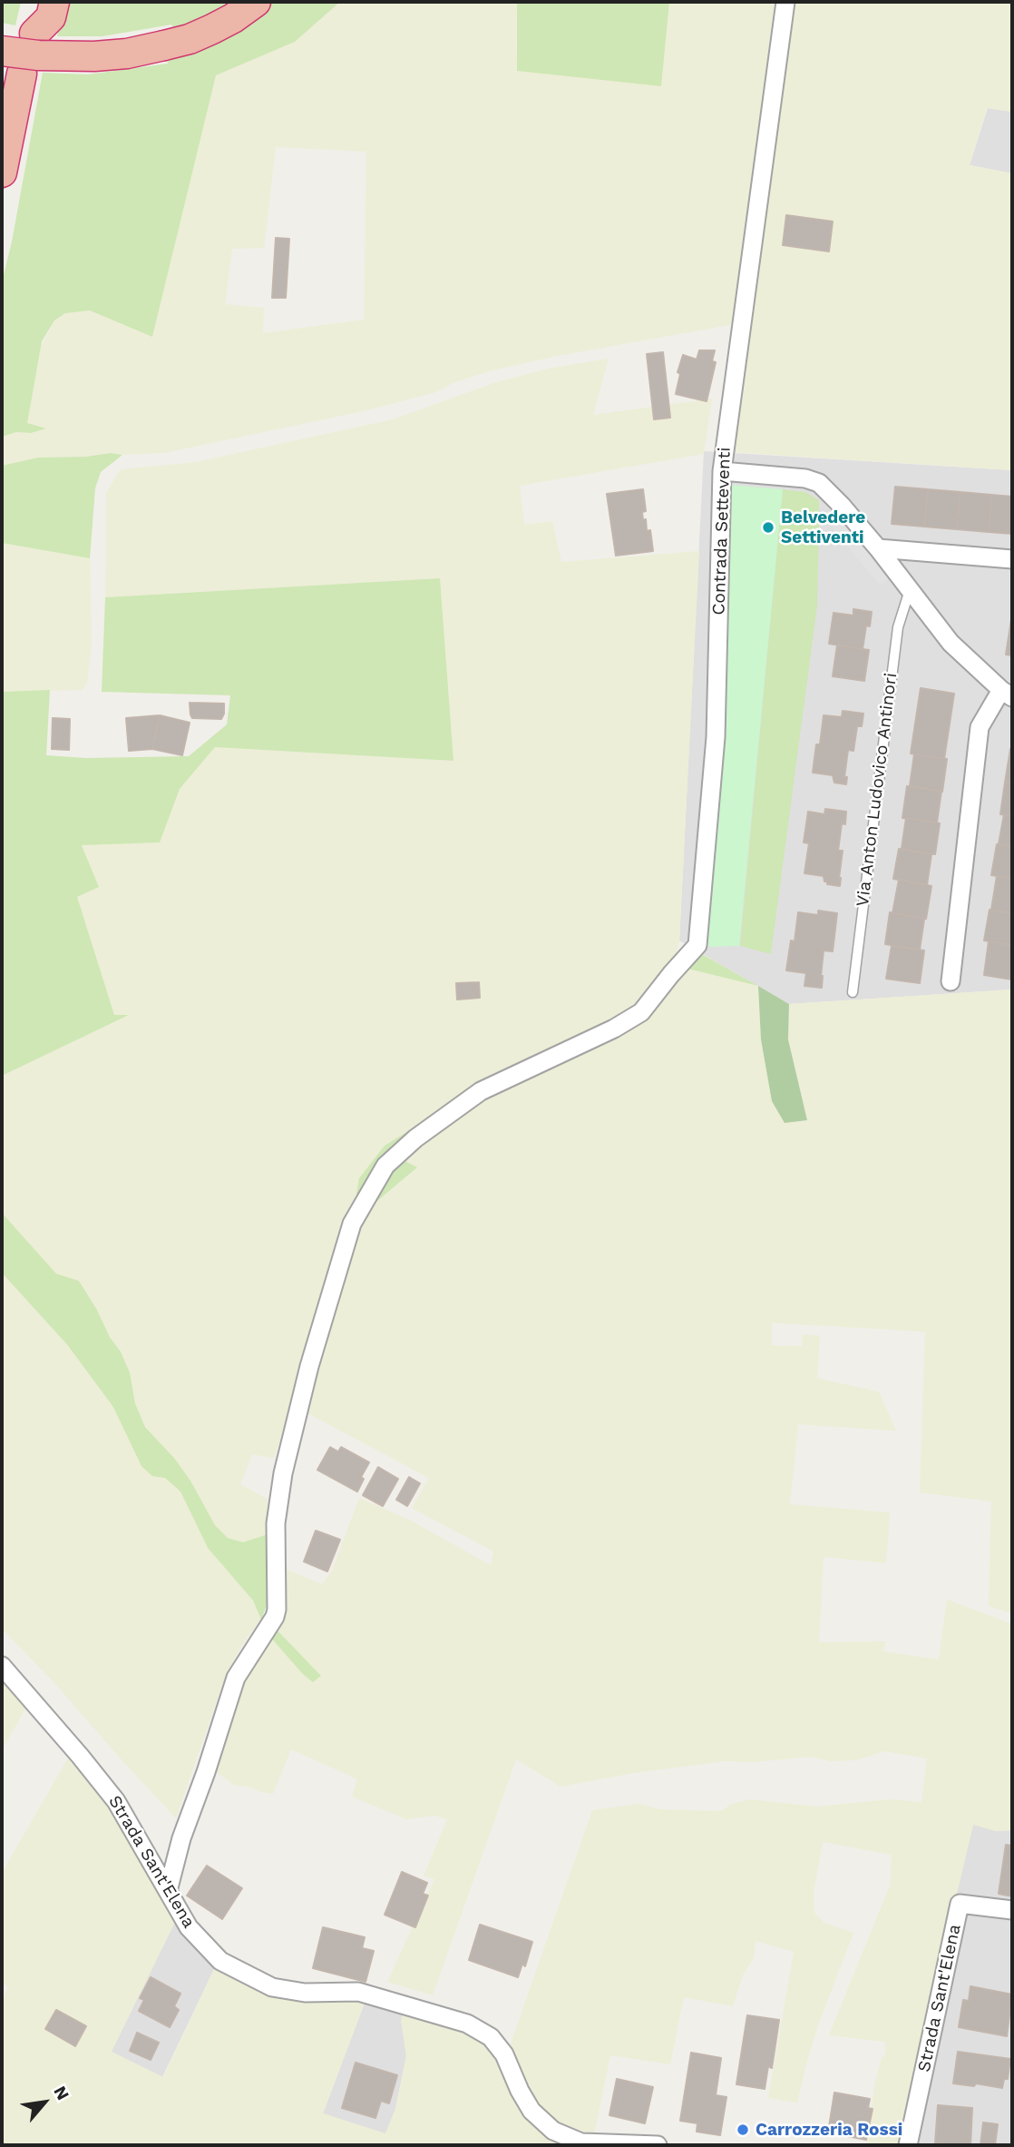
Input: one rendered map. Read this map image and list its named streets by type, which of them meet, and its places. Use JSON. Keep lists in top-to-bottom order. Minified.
{"streets":{"street":["Contrada Setteventi","Strada Sant'Elena"],"lane":["Via Anton Ludovico Antinori"]},"crossings":[["Contrada Setteventi","Strada Sant'Elena"]],"places":["Belvedere Settiventi","Carrozzeria Rossi"],"north":"top right"}
